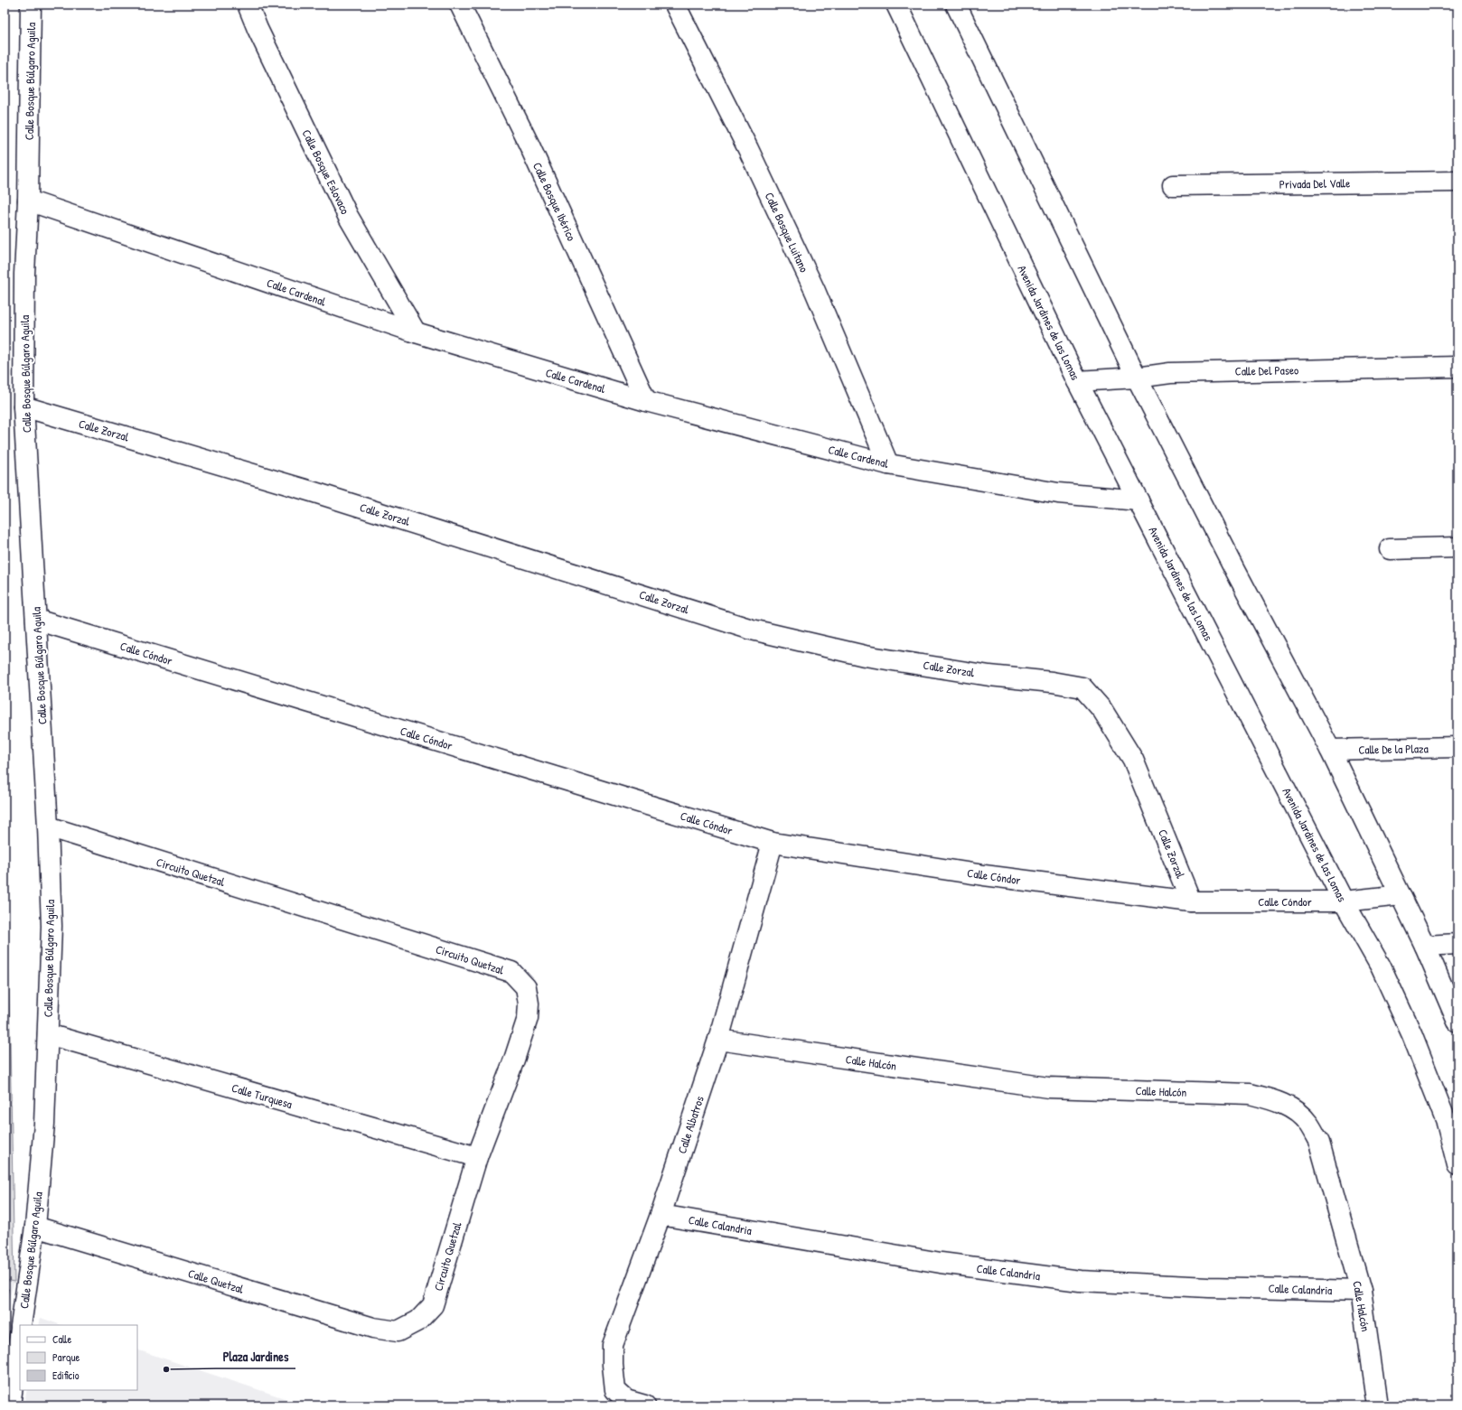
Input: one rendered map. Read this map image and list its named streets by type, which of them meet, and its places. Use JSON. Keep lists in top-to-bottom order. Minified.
{"streets":{"street":["Calle Bosque Búlgaro Aguila","Calle Bosque Eslovaco","Privada Del Valle","Calle Bosque Ibérico","Calle Bosque Luitano","Calle Cardenal","Avenida Jardines de las Lomas","Calle Del Paseo","Calle Zorzal","Calle Cóndor","Calle De la Plaza","Circuito Quetzal","Calle Halcón","Calle Turquesa","Calle Albatros","Calle Calandria","Calle Quetzal"]},"crossings":[["Calle Bosque Búlgaro Aguila","Calle Cardenal"],["Calle Bosque Búlgaro Aguila","Calle Zorzal"],["Calle Bosque Búlgaro Aguila","Calle Cóndor"],["Calle Bosque Búlgaro Aguila","Circuito Quetzal"],["Calle Bosque Búlgaro Aguila","Calle Turquesa"],["Calle Bosque Búlgaro Aguila","Calle Quetzal"],["Calle Bosque Eslovaco","Calle Cardenal"],["Calle Bosque Ibérico","Calle Cardenal"],["Calle Bosque Luitano","Calle Cardenal"],["Calle Cardenal","Avenida Jardines de las Lomas"],["Avenida Jardines de las Lomas","Calle Del Paseo"],["Avenida Jardines de las Lomas","Calle Cóndor"],["Calle Zorzal","Calle Cóndor"],["Calle Cóndor","Calle Albatros"],["Circuito Quetzal","Calle Turquesa"],["Circuito Quetzal","Calle Quetzal"],["Calle Halcón","Calle Albatros"],["Calle Halcón","Calle Calandria"],["Calle Albatros","Calle Calandria"]],"places":["Plaza Jardines"],"legend":["Calle","Parque","Edificio"]}
